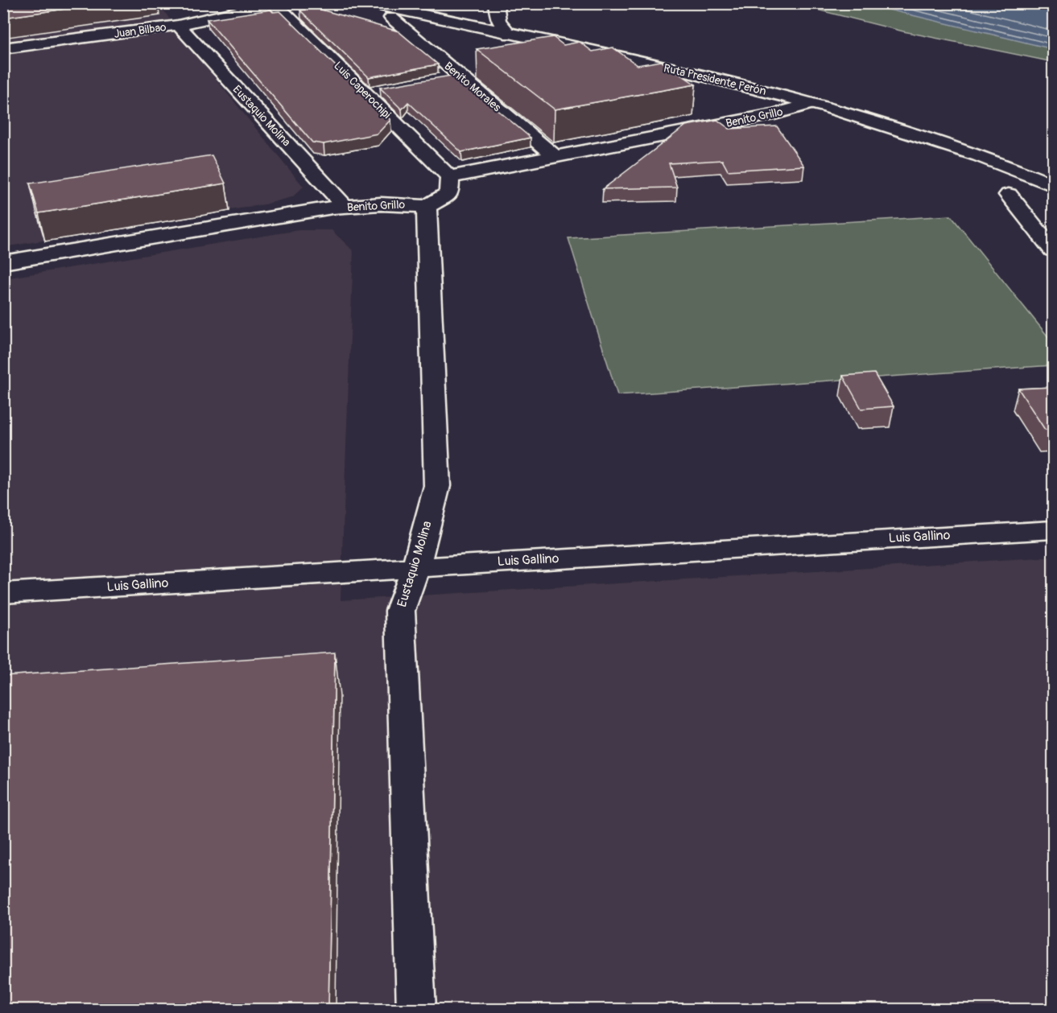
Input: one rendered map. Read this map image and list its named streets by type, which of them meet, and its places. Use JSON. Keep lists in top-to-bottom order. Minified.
{"streets":{"street":["Juan Bilbao","Ruta Presidente Perón","Benito Morales","Luis Caperochipi","Eustaquio Molina","Benito Grillo","Luis Gallino"]},"crossings":[["Juan Bilbao","Luis Caperochipi"],["Juan Bilbao","Eustaquio Molina"],["Ruta Presidente Perón","Benito Grillo"],["Benito Morales","Benito Grillo"],["Luis Caperochipi","Benito Grillo"],["Eustaquio Molina","Benito Grillo"],["Eustaquio Molina","Luis Gallino"]]}
